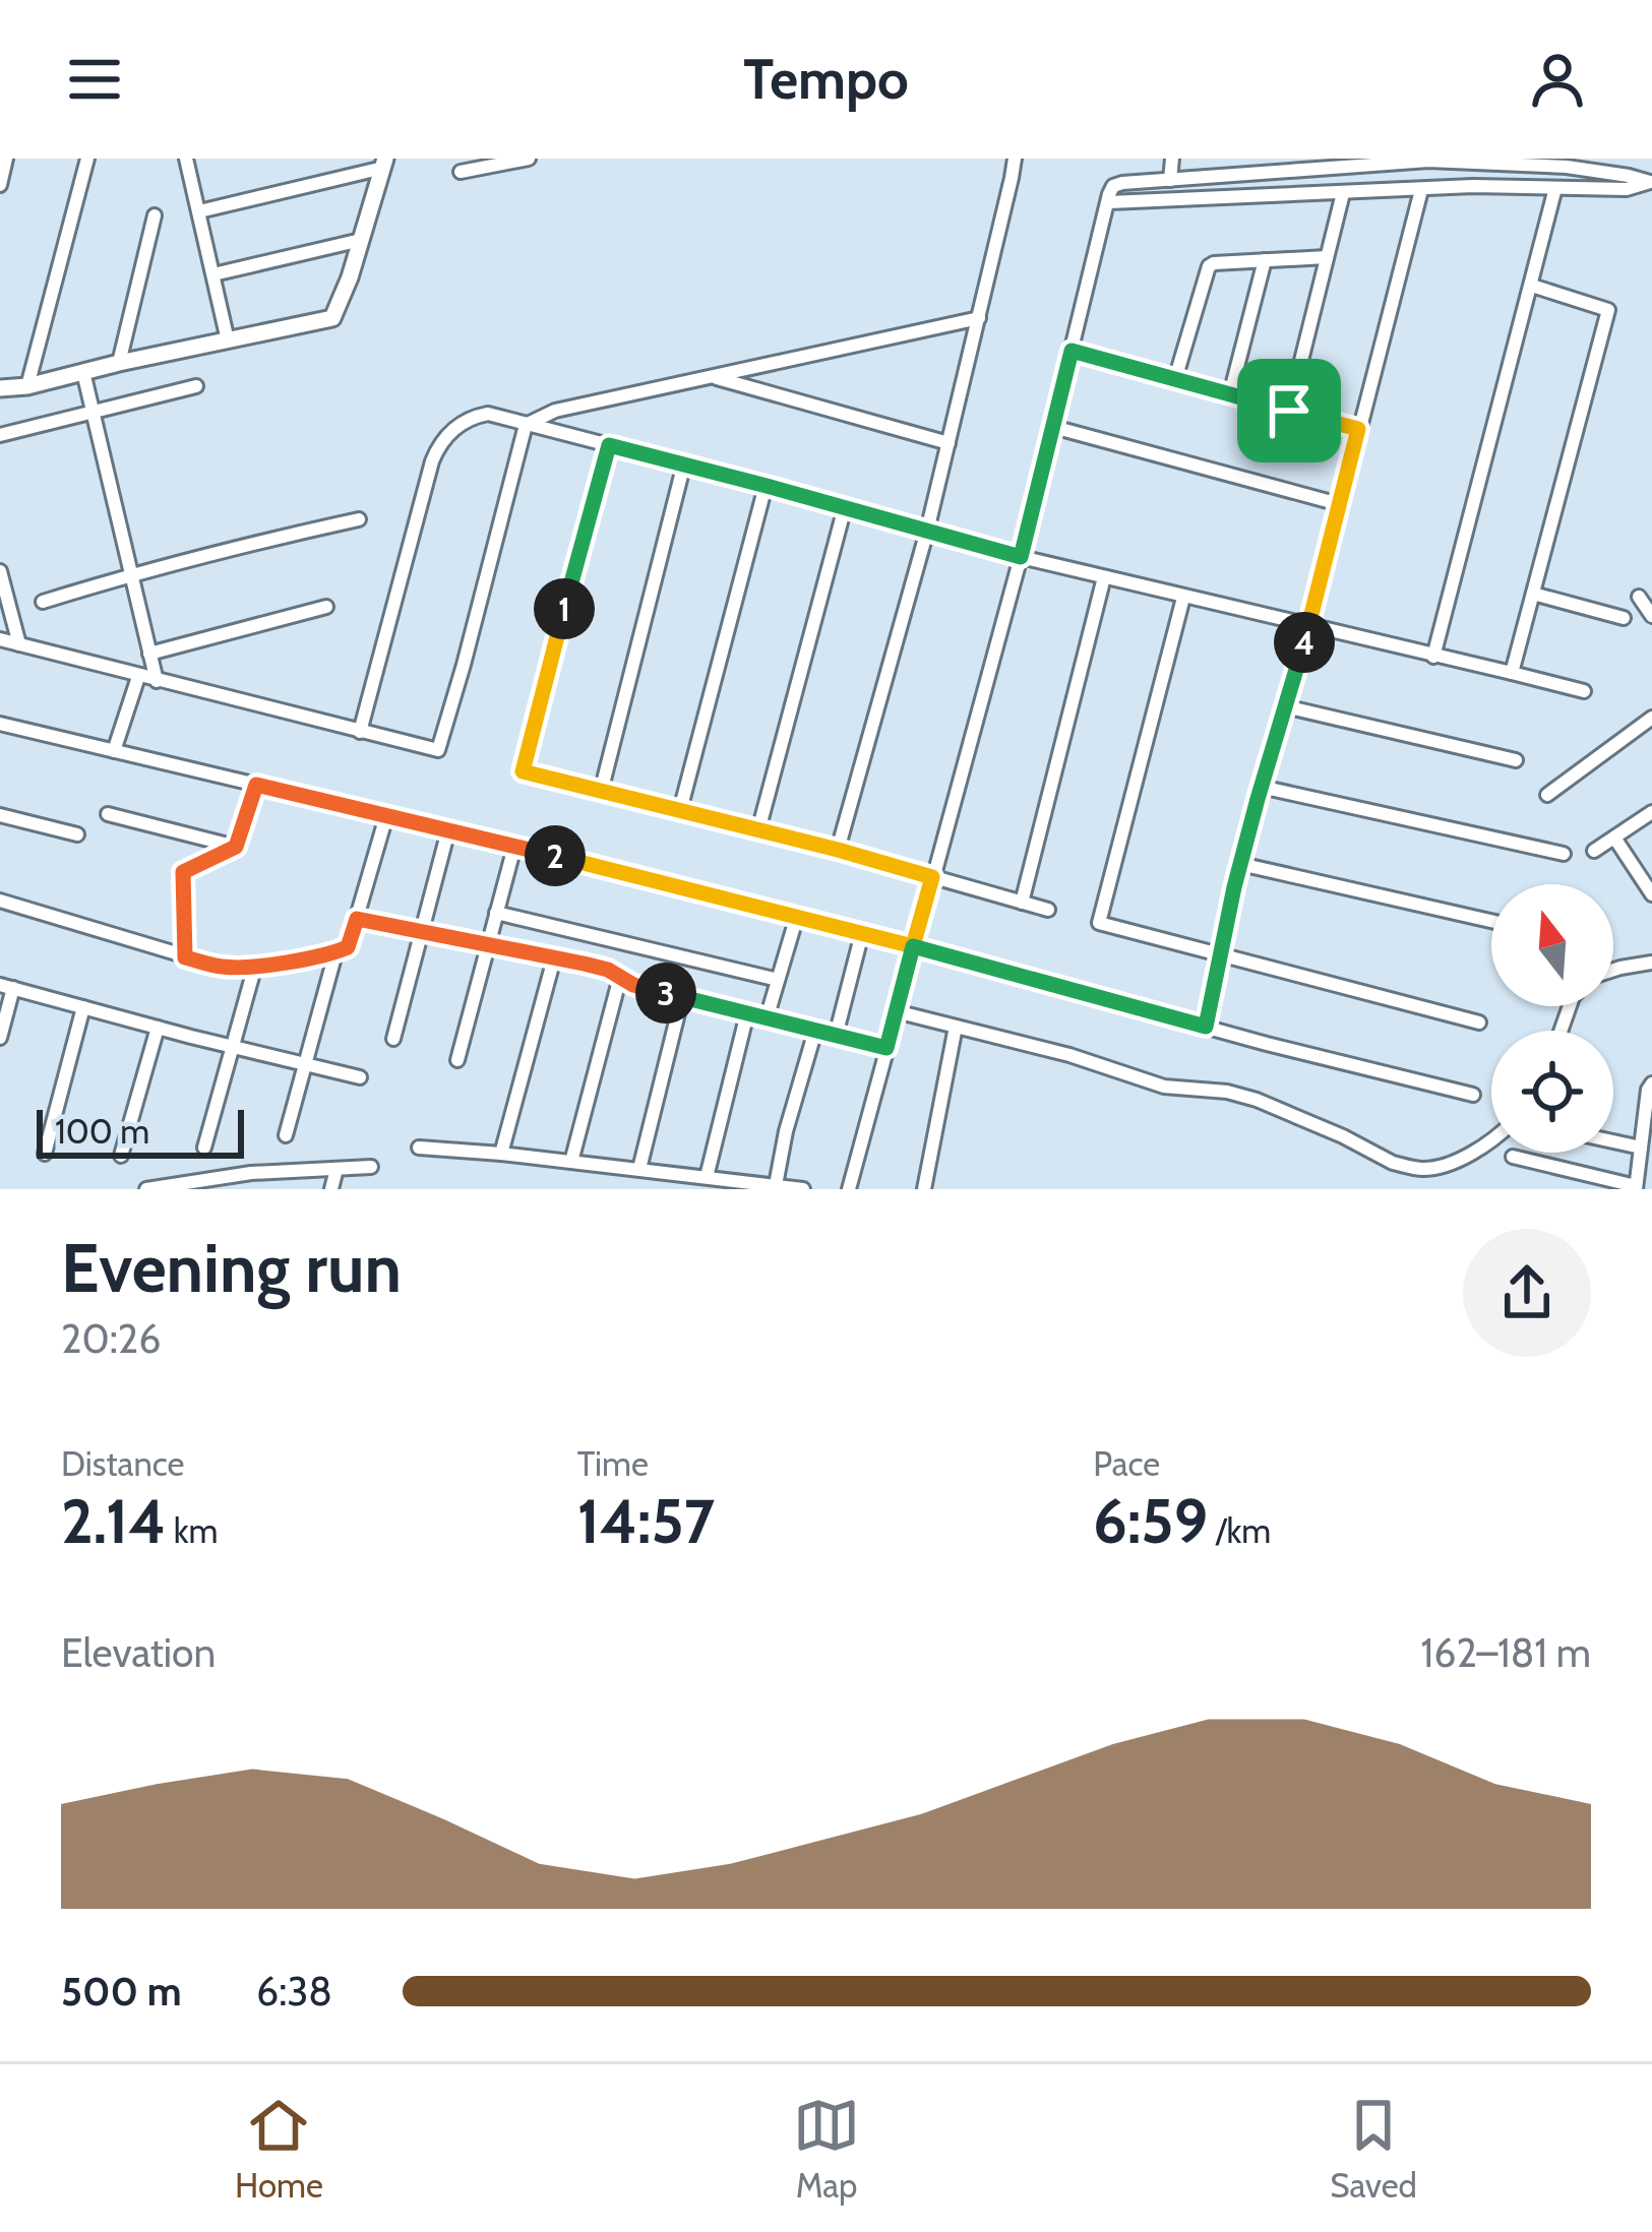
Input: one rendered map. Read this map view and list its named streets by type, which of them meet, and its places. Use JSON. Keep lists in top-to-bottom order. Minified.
{"scale_bar":"100 m","north":"top","page":{"header":"Tempo","pins":["1","4","2","3"],"scale":"100 m","heading":["Evening run","20:26"],"stats":[["Distance","2.14 km"],["Time","14:57"],["Pace","6:59 /km"]],"chart":["Elevation","162–181 m"],"list":[{"name":"500 m","note":"6:38"}],"tabs":["Home","Map","Saved"]}}
